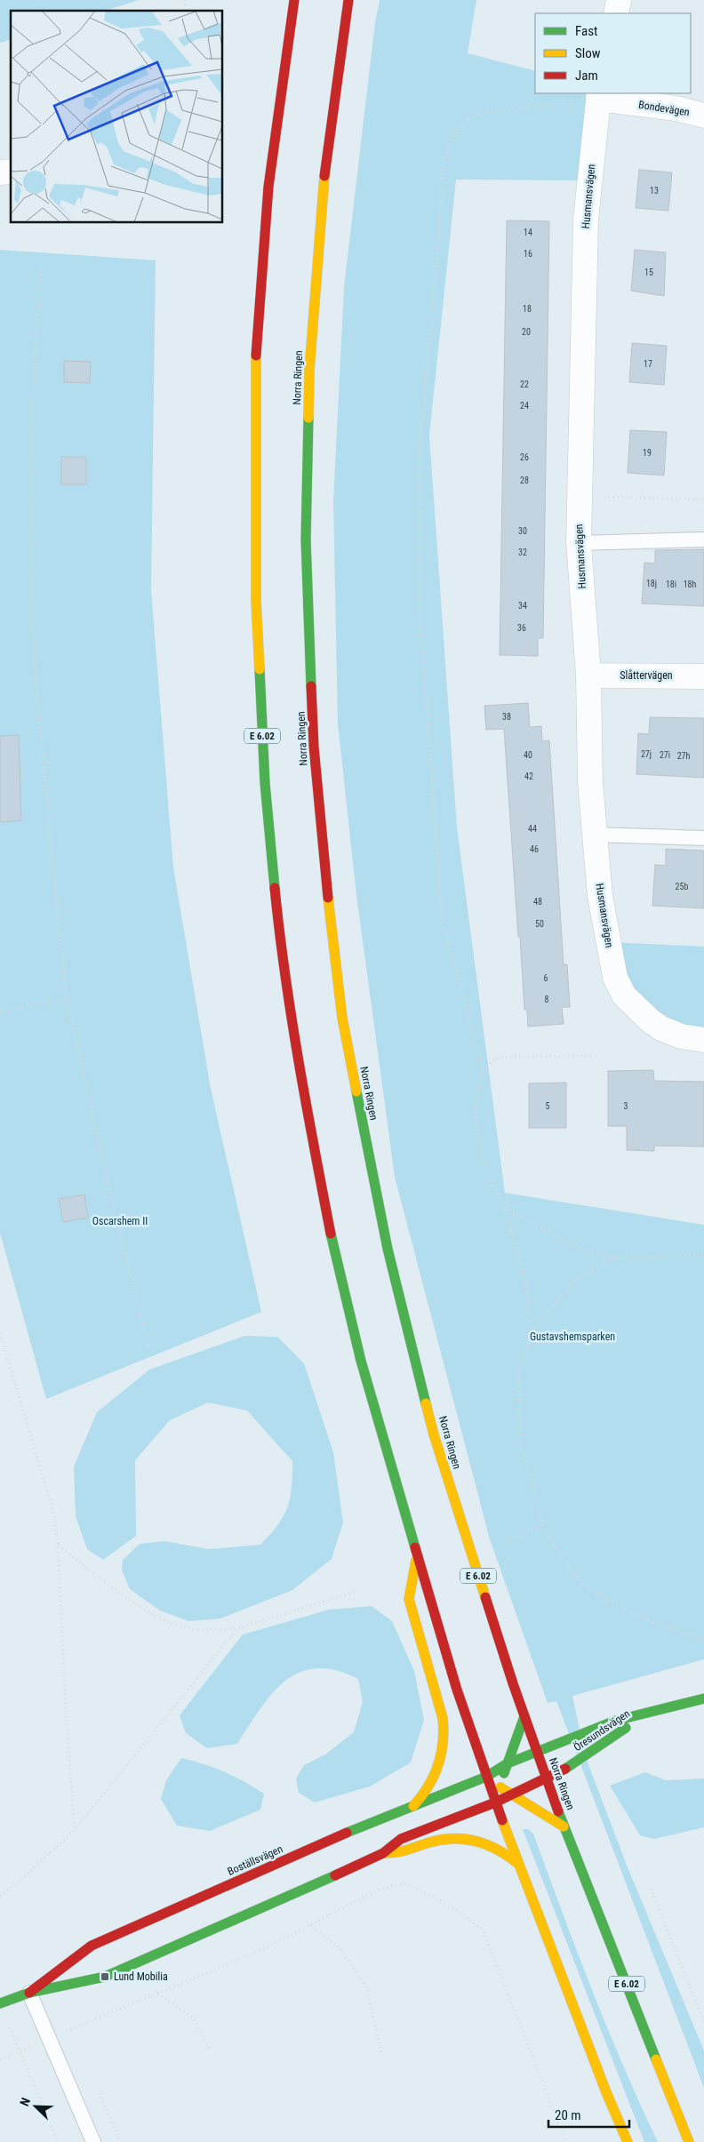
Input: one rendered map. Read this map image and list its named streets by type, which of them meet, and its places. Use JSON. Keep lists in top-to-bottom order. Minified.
{"streets":{"main road":["Norra Ringen","E 6.02","Öresundsvägen","Boställsvägen"],"street":["Bondevägen","Husmansvägen","Slåttervägen"]},"crossings":[["Bondevägen","Husmansvägen"],["Husmansvägen","Slåttervägen"],["Norra Ringen","Öresundsvägen"],["E 6.02","Öresundsvägen"],["E 6.02","Boställsvägen"],["Öresundsvägen","Boställsvägen"]],"parks":["Oscarshem II","Gustavshemsparken"],"places":{"transit":["Lund Mobilia"]},"house_numbers":["13","14","16","15","18","20","17","22","24","19","26","28","30","32","18j","18i","18h","34","36","38","27j","40","27i","27h","42","44","46","25b","48","50","6","8","5","3"],"legend":["Fast","Slow","Jam"],"scale_bar":"20 m","north":"top left"}
